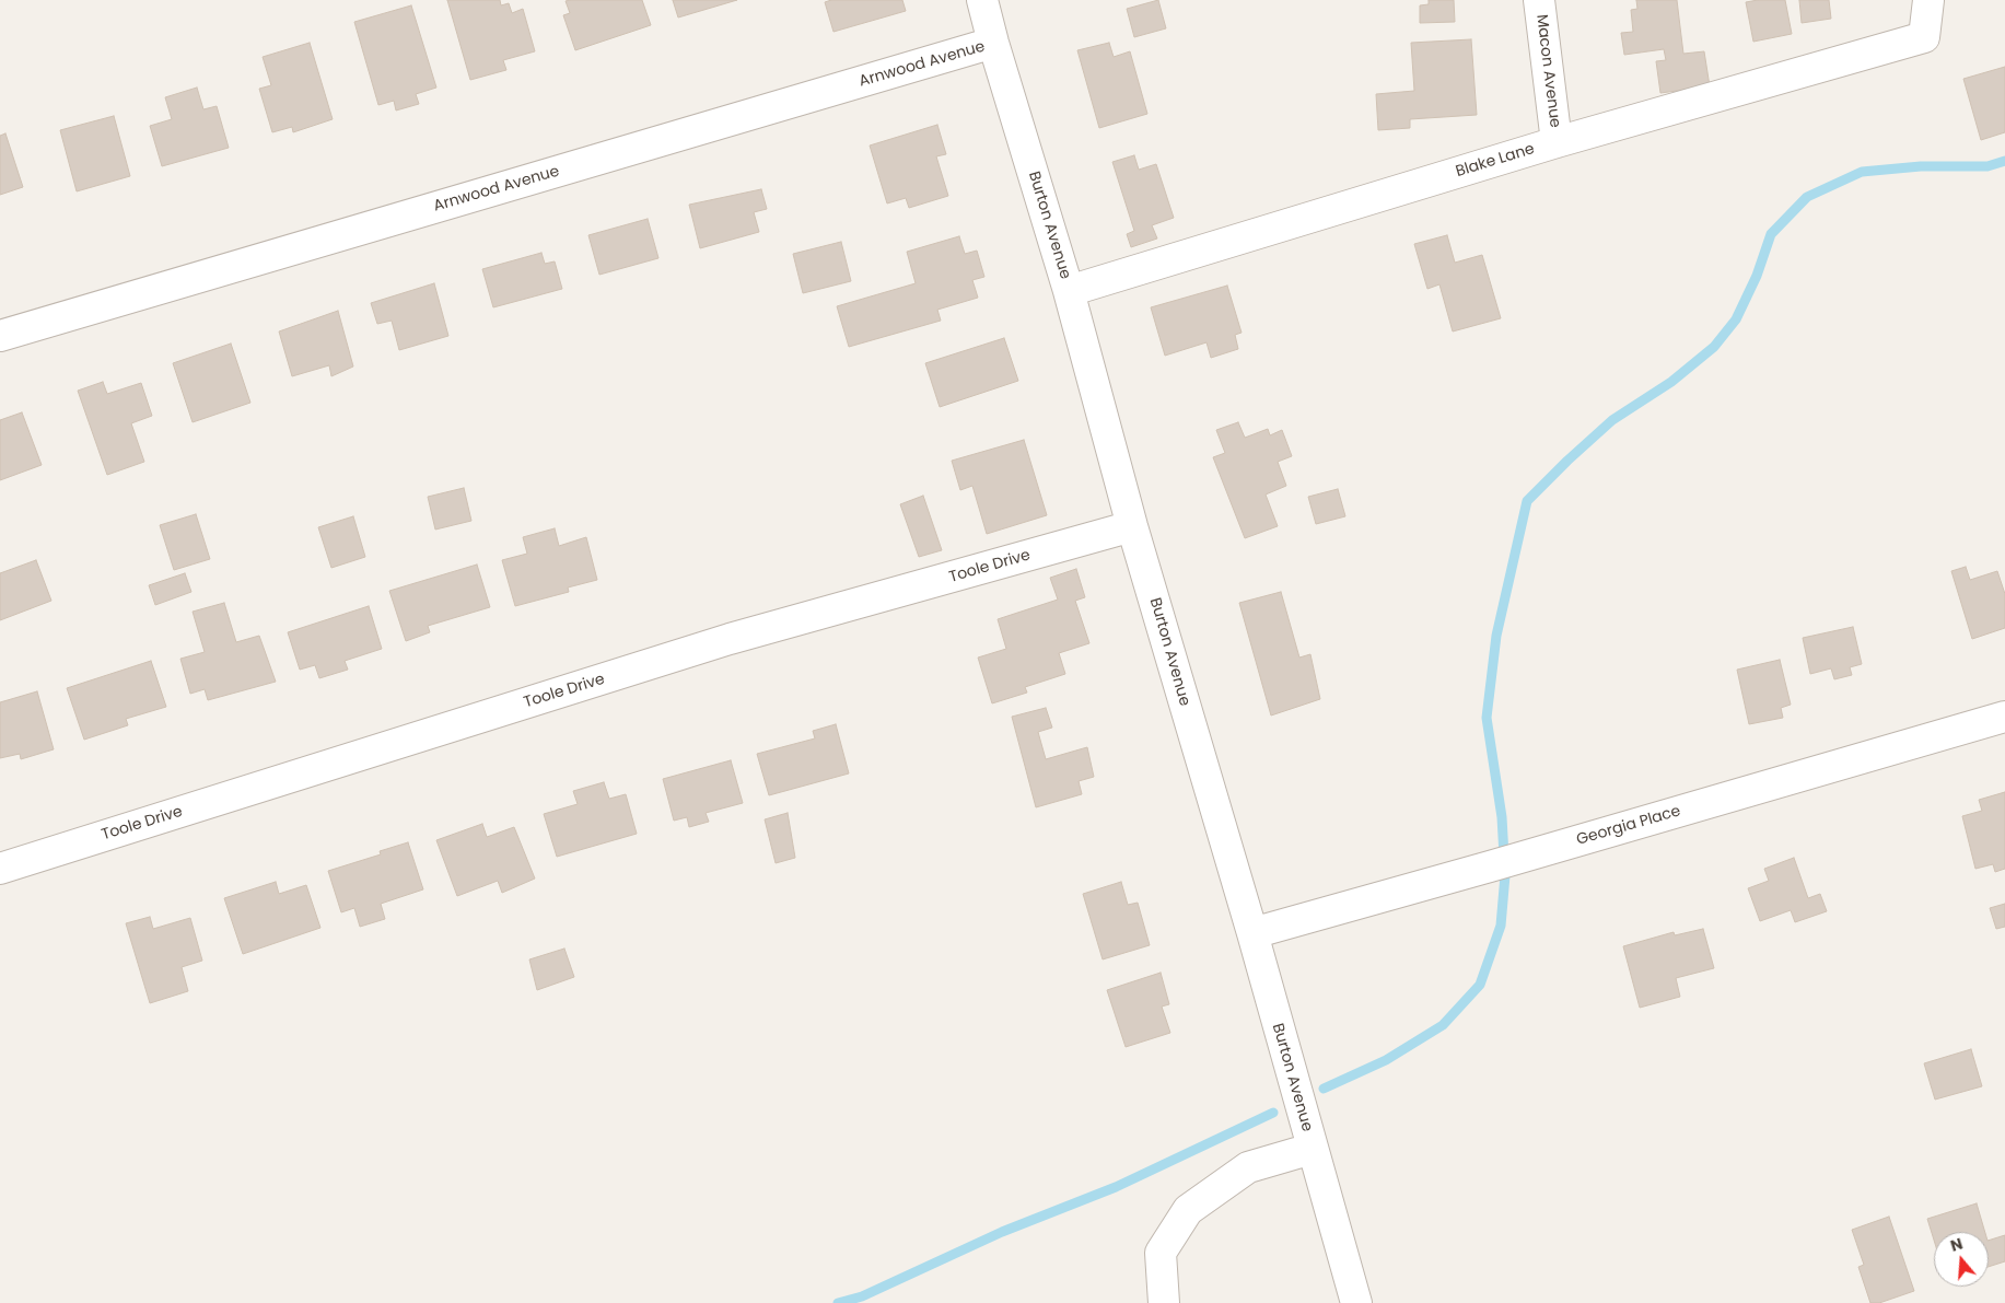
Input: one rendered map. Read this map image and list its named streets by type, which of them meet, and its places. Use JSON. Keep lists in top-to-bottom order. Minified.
{"streets":{"street":["Arnwood Avenue","Macon Avenue","Blake Lane","Burton Avenue","Toole Drive","Georgia Place"]},"crossings":[["Arnwood Avenue","Burton Avenue"],["Macon Avenue","Blake Lane"],["Blake Lane","Burton Avenue"],["Burton Avenue","Toole Drive"],["Burton Avenue","Georgia Place"]],"north":"top"}
